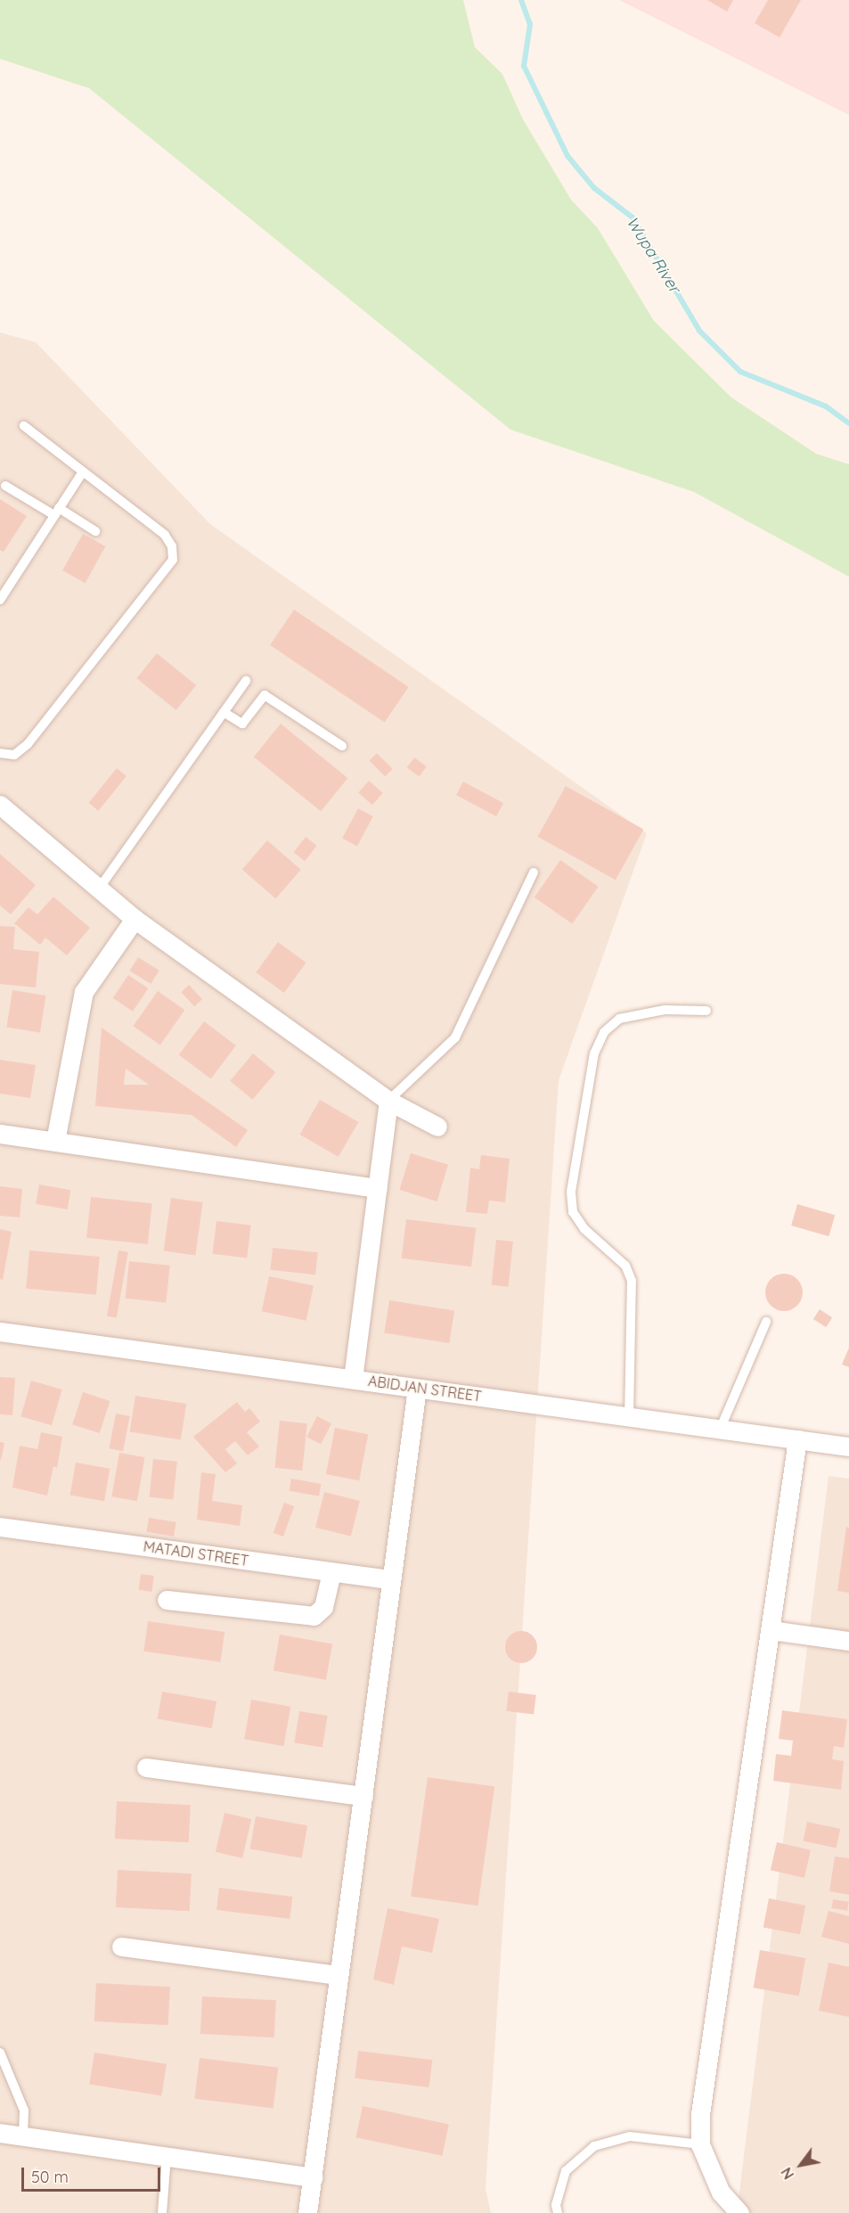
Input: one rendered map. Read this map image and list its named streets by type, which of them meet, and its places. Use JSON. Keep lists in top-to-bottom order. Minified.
{"streets":{"street":["ABIDJAN STREET","MATADI STREET"]},"water":["Wupa River"],"scale_bar":"50 m","north":"bottom left"}
